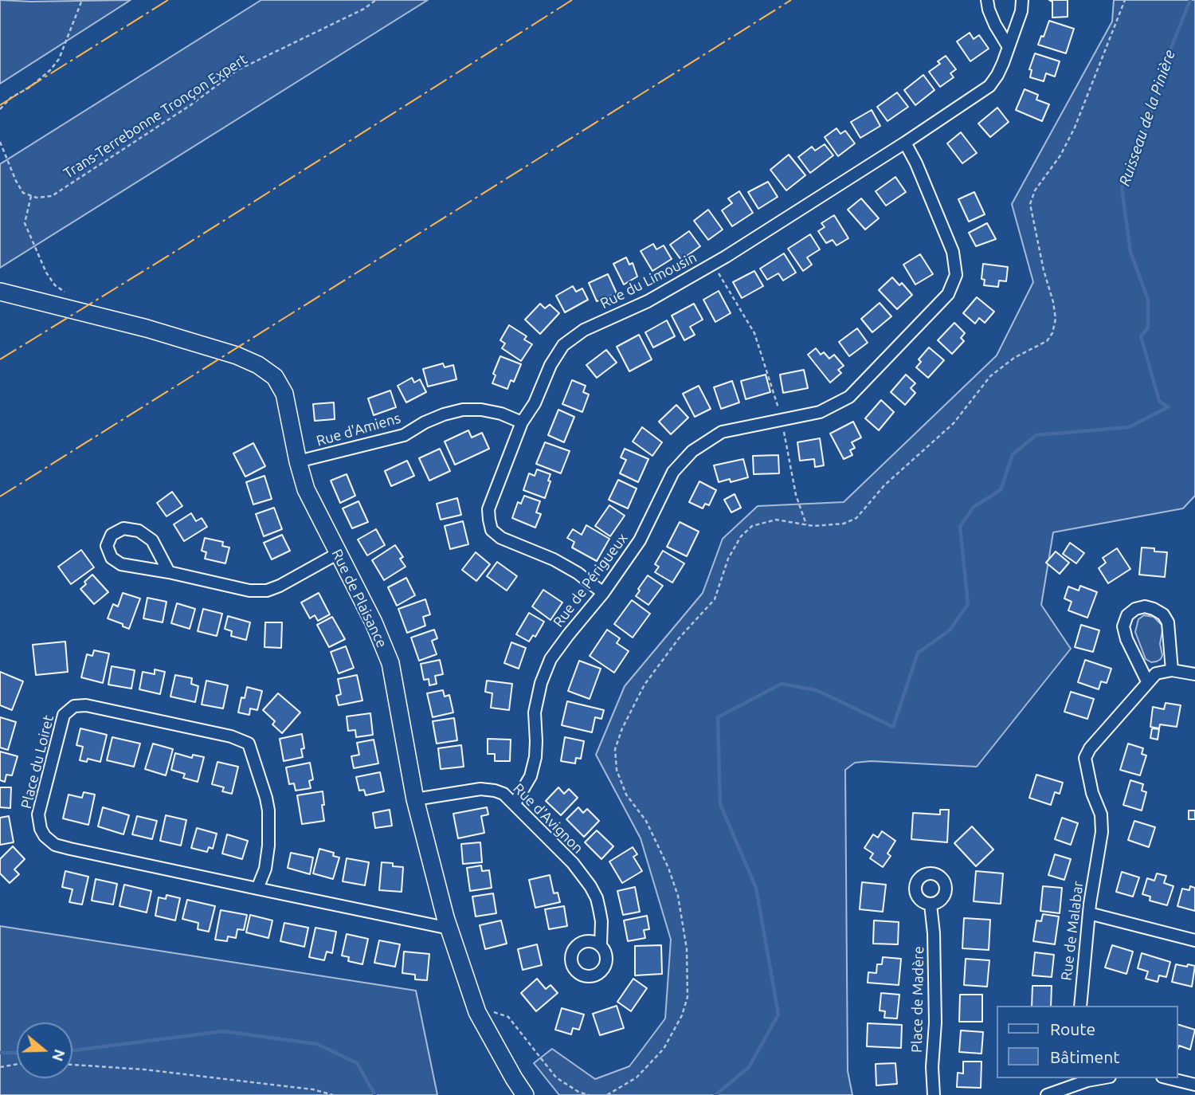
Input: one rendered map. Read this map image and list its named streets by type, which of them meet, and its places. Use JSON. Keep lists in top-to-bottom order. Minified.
{"streets":{"street":["Rue du Limousin","Rue d'Amiens","Rue de Périgueux","Rue de Plaisance","Place du Loiret","Rue d'Avignon","Rue de Malabar","Place de Madère"],"path":["Trans-Terrebonne Tronçon Expert"]},"crossings":[["Rue du Limousin","Rue d'Amiens"],["Rue du Limousin","Rue de Périgueux"],["Rue d'Amiens","Rue de Plaisance"],["Rue de Périgueux","Rue d'Avignon"],["Rue de Plaisance","Place du Loiret"],["Rue de Plaisance","Rue d'Avignon"]],"water":["Ruisseau de la Pinière"],"legend":["Route","Bâtiment"],"north":"right"}
